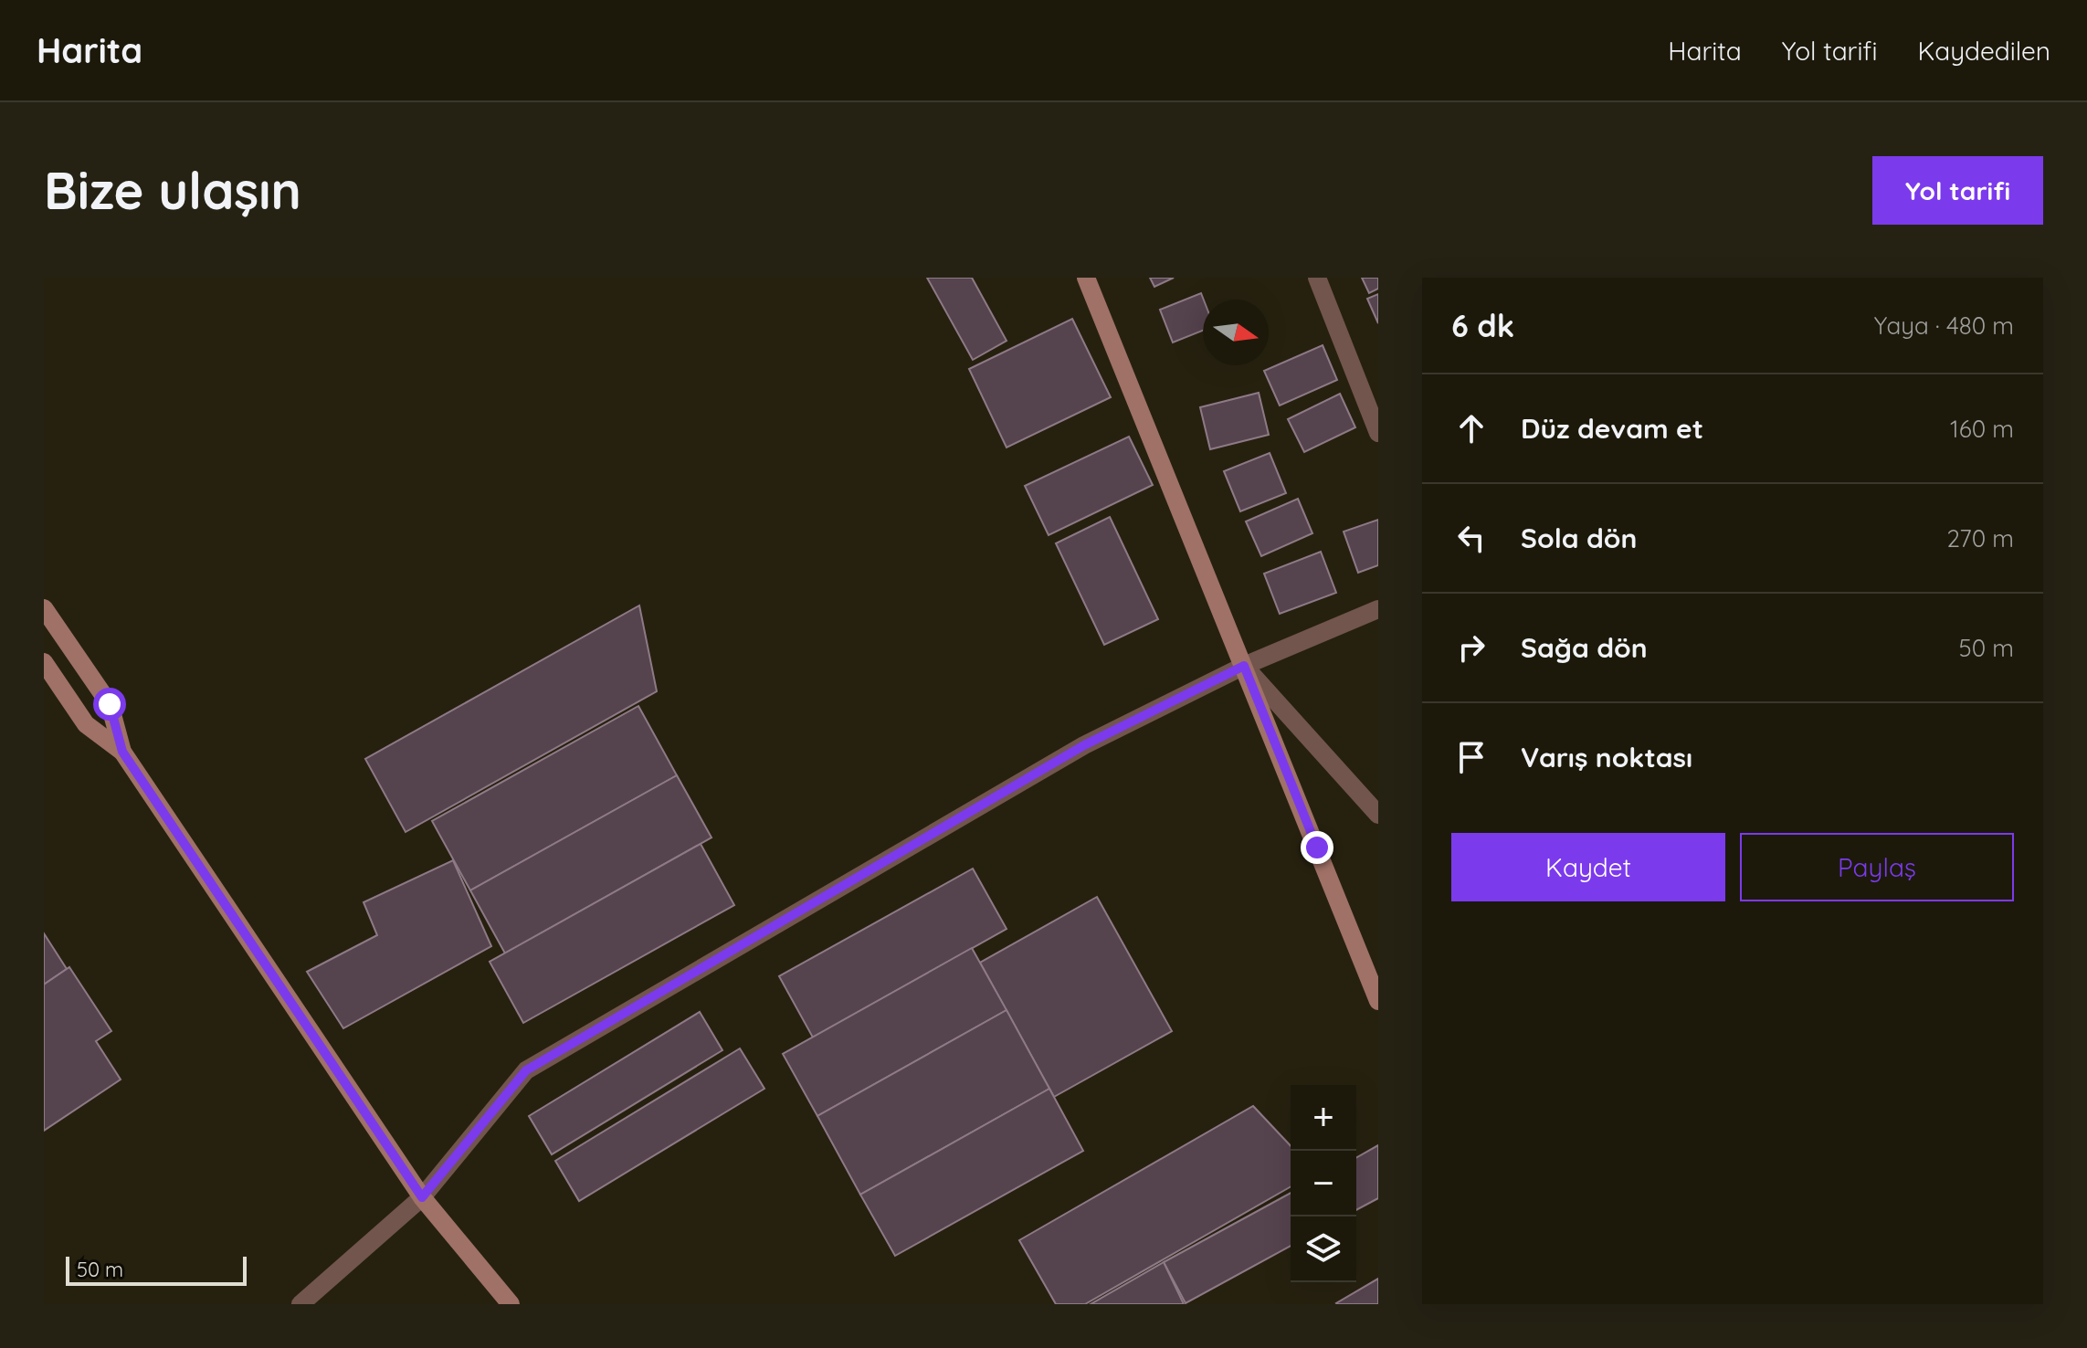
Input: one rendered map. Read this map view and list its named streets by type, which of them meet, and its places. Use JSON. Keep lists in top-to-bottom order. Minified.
{"scale_bar":"50 m","north":"right","page":{"header":"Harita","nav":["Harita","Yol tarifi","Kaydedilen"],"buttons":["Yol tarifi",["Kaydet","Paylaş"]],"title":"Bize ulaşın","heading":["6 dk","Yaya · 480 m"],"list":[["Düz devam et","160 m"],["Sola dön","270 m"],["Sağa dön","50 m"],"Varış noktası"],"map_buttons":["+","−"],"scale":"50 m"}}
